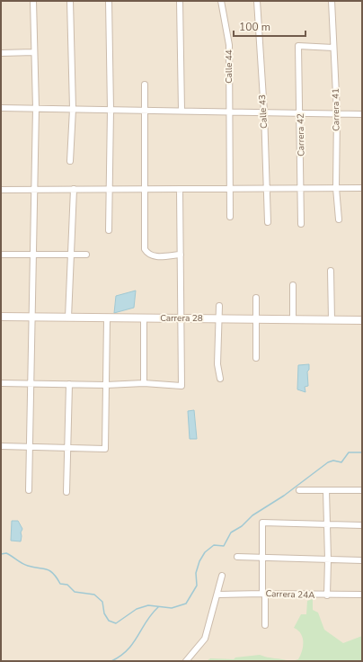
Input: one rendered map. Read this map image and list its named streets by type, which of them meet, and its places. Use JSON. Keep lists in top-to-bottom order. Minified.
{"streets":{"street":["Calle 44","Carrera 41","Calle 43","Carrera 42","Carrera 28","Carrera 24A"]},"crossings":[["Carrera 41","Carrera 42"]],"scale_bar":"100 m"}
